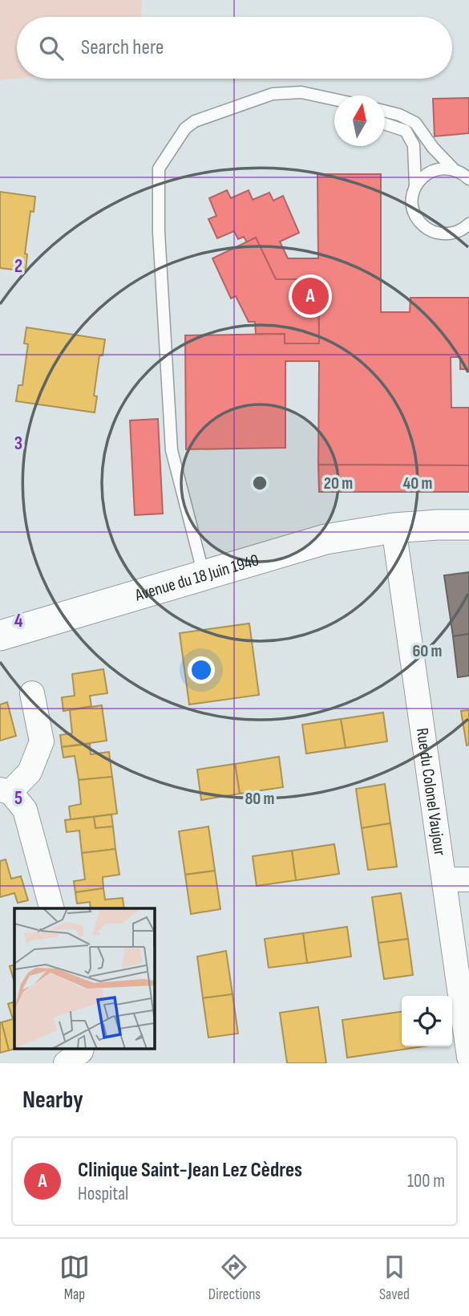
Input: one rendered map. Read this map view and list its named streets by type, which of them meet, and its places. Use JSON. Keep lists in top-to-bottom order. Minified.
{"streets":{"street":["Avenue du 18 Juin 1940","Rue du Colonel Vaujour"]},"crossings":[["Avenue du 18 Juin 1940","Rue du Colonel Vaujour"]],"north":"top","page":{"search":"Search here","pins":"A","heading":"Nearby","list":[{"mark":"A","name":"Clinique Saint-Jean Lez Cèdres","note":"Hospital","value":"100 m"}],"nav":["Map","Directions","Saved"]},"grid":{"rows":["2","3","4","5"]},"rings":["20 m","40 m","60 m","80 m"]}
